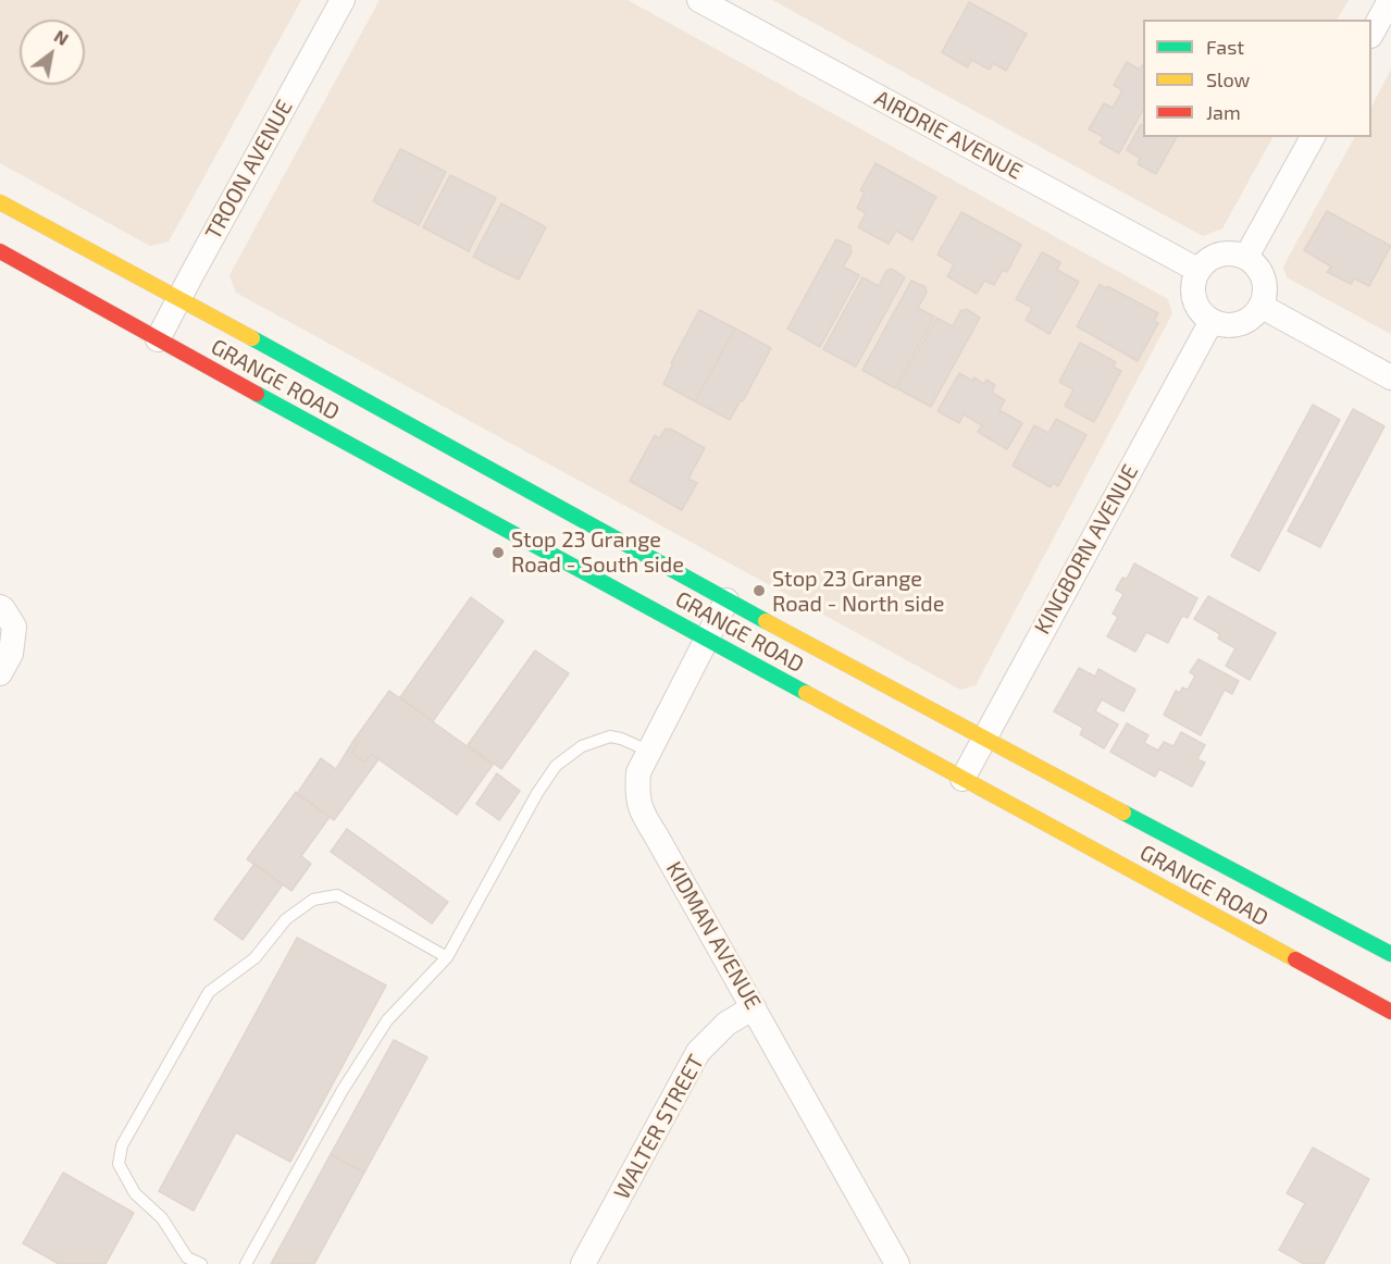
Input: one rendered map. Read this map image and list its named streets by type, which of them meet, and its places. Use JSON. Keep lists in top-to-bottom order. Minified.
{"streets":{"main road":["GRANGE ROAD"],"street":["AIRDRIE AVENUE","TROON AVENUE","KINGBORN AVENUE","KIDMAN AVENUE","WALTER STREET"]},"crossings":[["AIRDRIE AVENUE","KINGBORN AVENUE"],["TROON AVENUE","GRANGE ROAD"],["GRANGE ROAD","KINGBORN AVENUE"],["GRANGE ROAD","KIDMAN AVENUE"],["KIDMAN AVENUE","WALTER STREET"]],"places":["Stop 23 Grange Road - South side","Stop 23 Grange Road - North side"],"legend":["Fast","Slow","Jam"],"north":"top right"}
